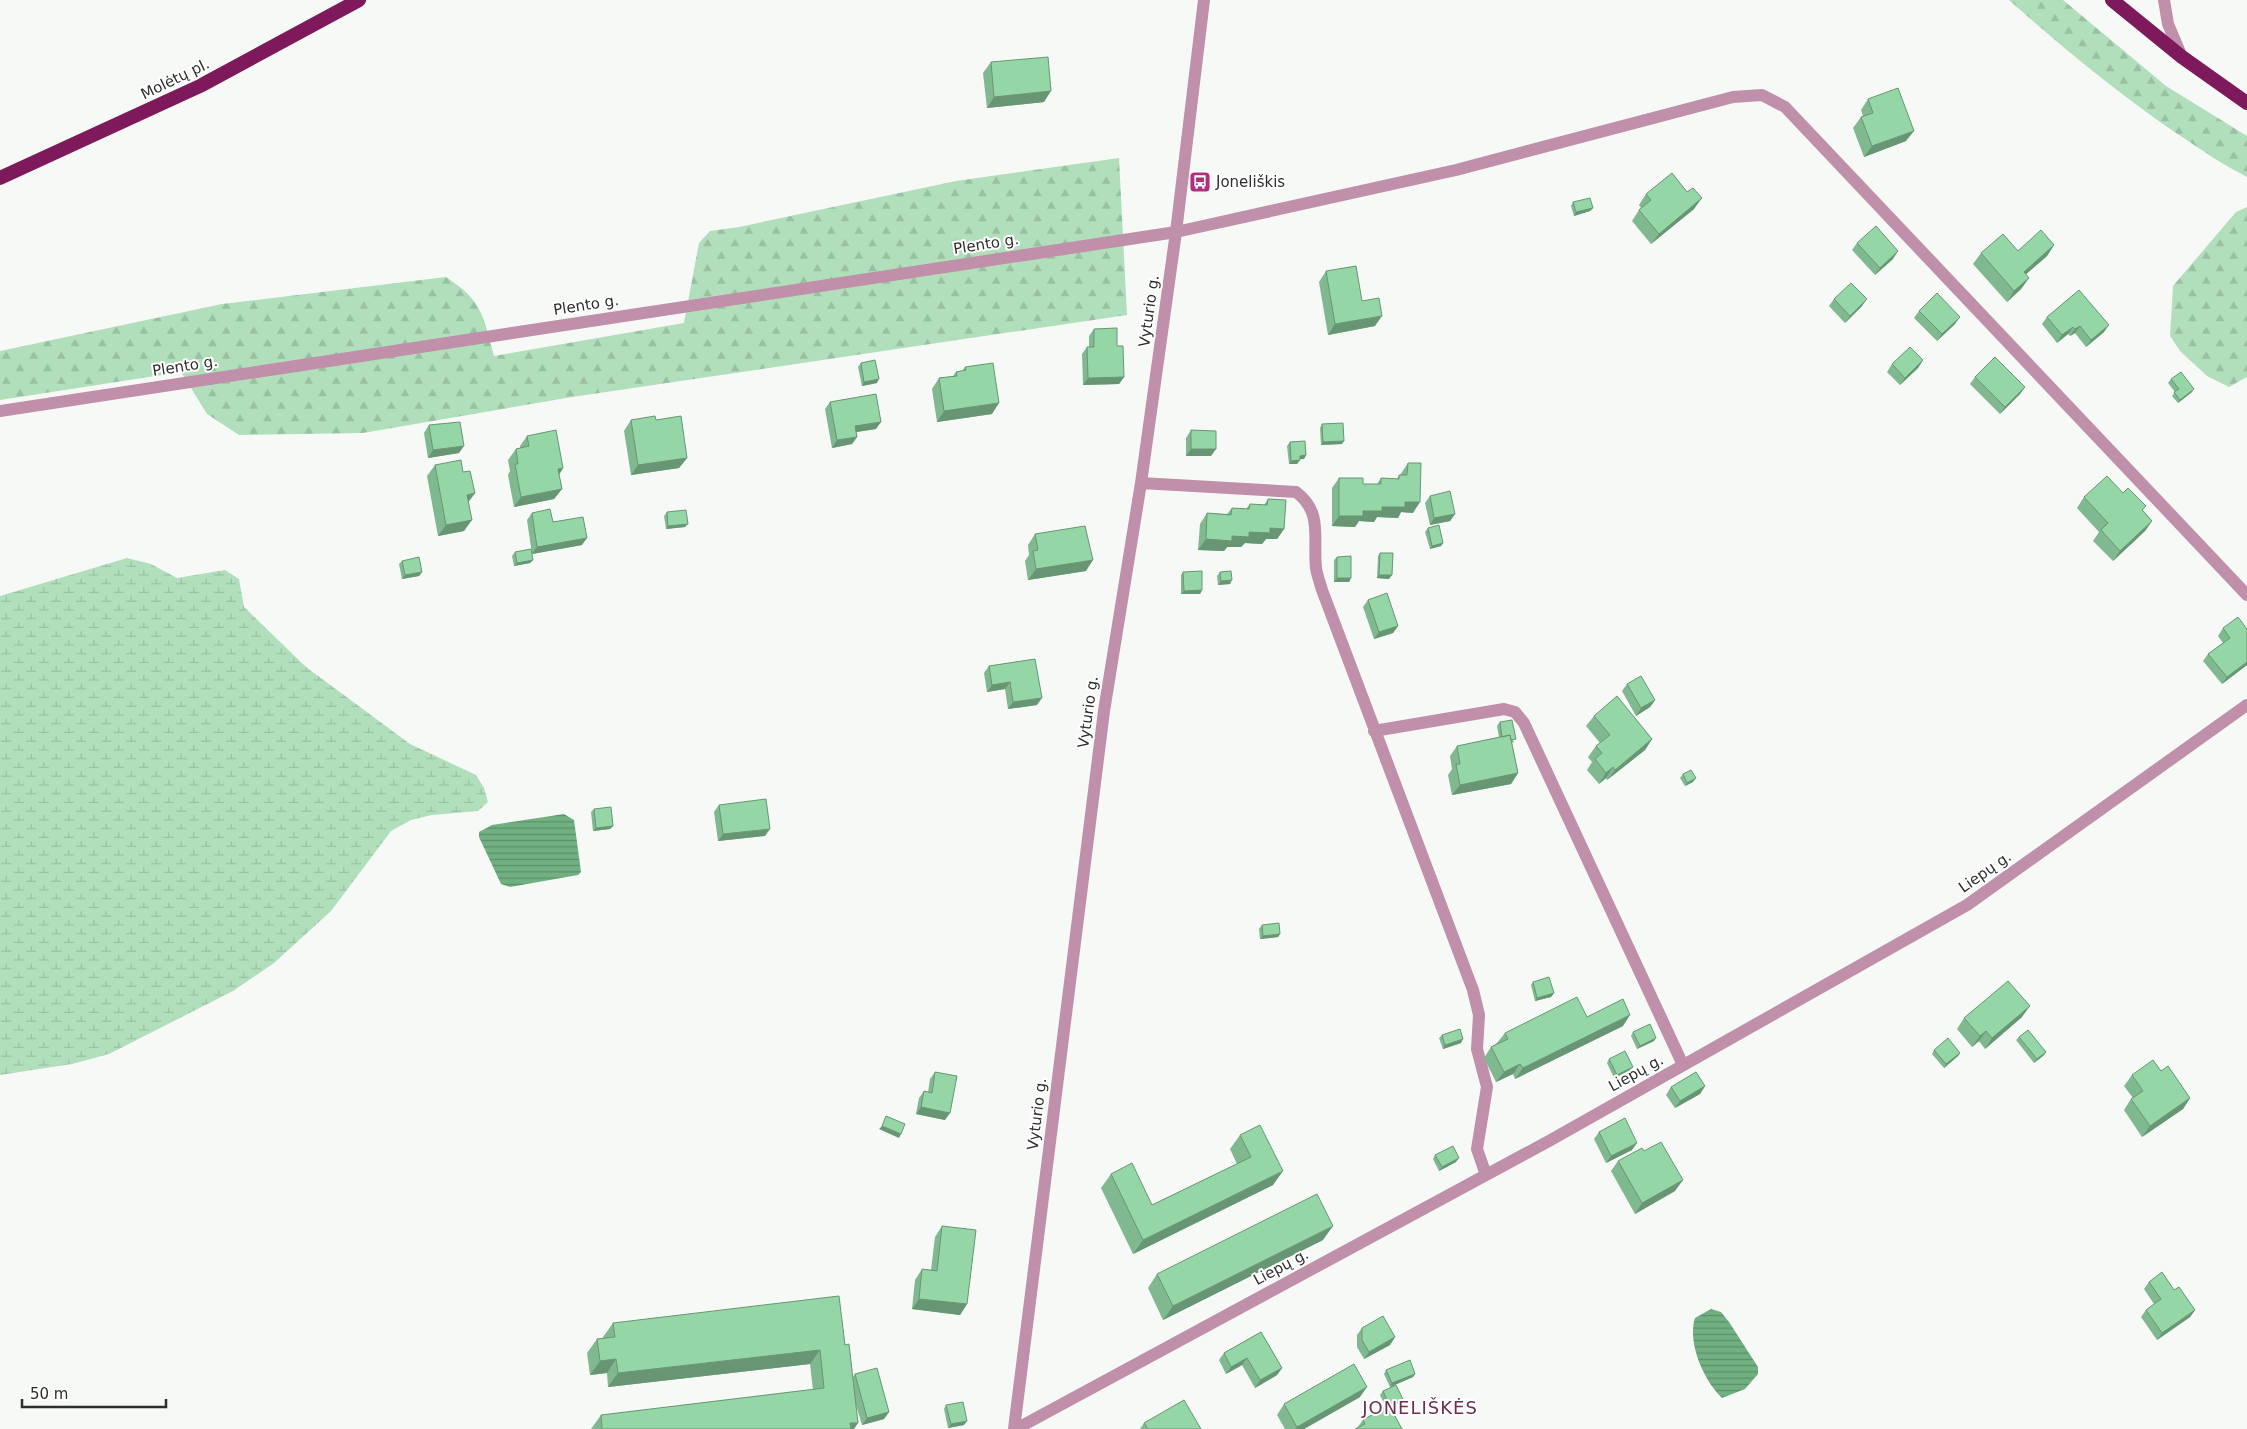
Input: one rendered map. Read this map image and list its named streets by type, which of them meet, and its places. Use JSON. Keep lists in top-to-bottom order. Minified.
{"streets":{"highway":["Molėtų pl."],"street":["Plento g.","Vyturio g.","Liepų g."]},"crossings":[["Plento g.","Vyturio g."],["Vyturio g.","Liepų g."]],"districts":["JONELIŠKĖS"],"places":{"bus stop":["Joneliškis"]},"scale_bar":"50 m"}
